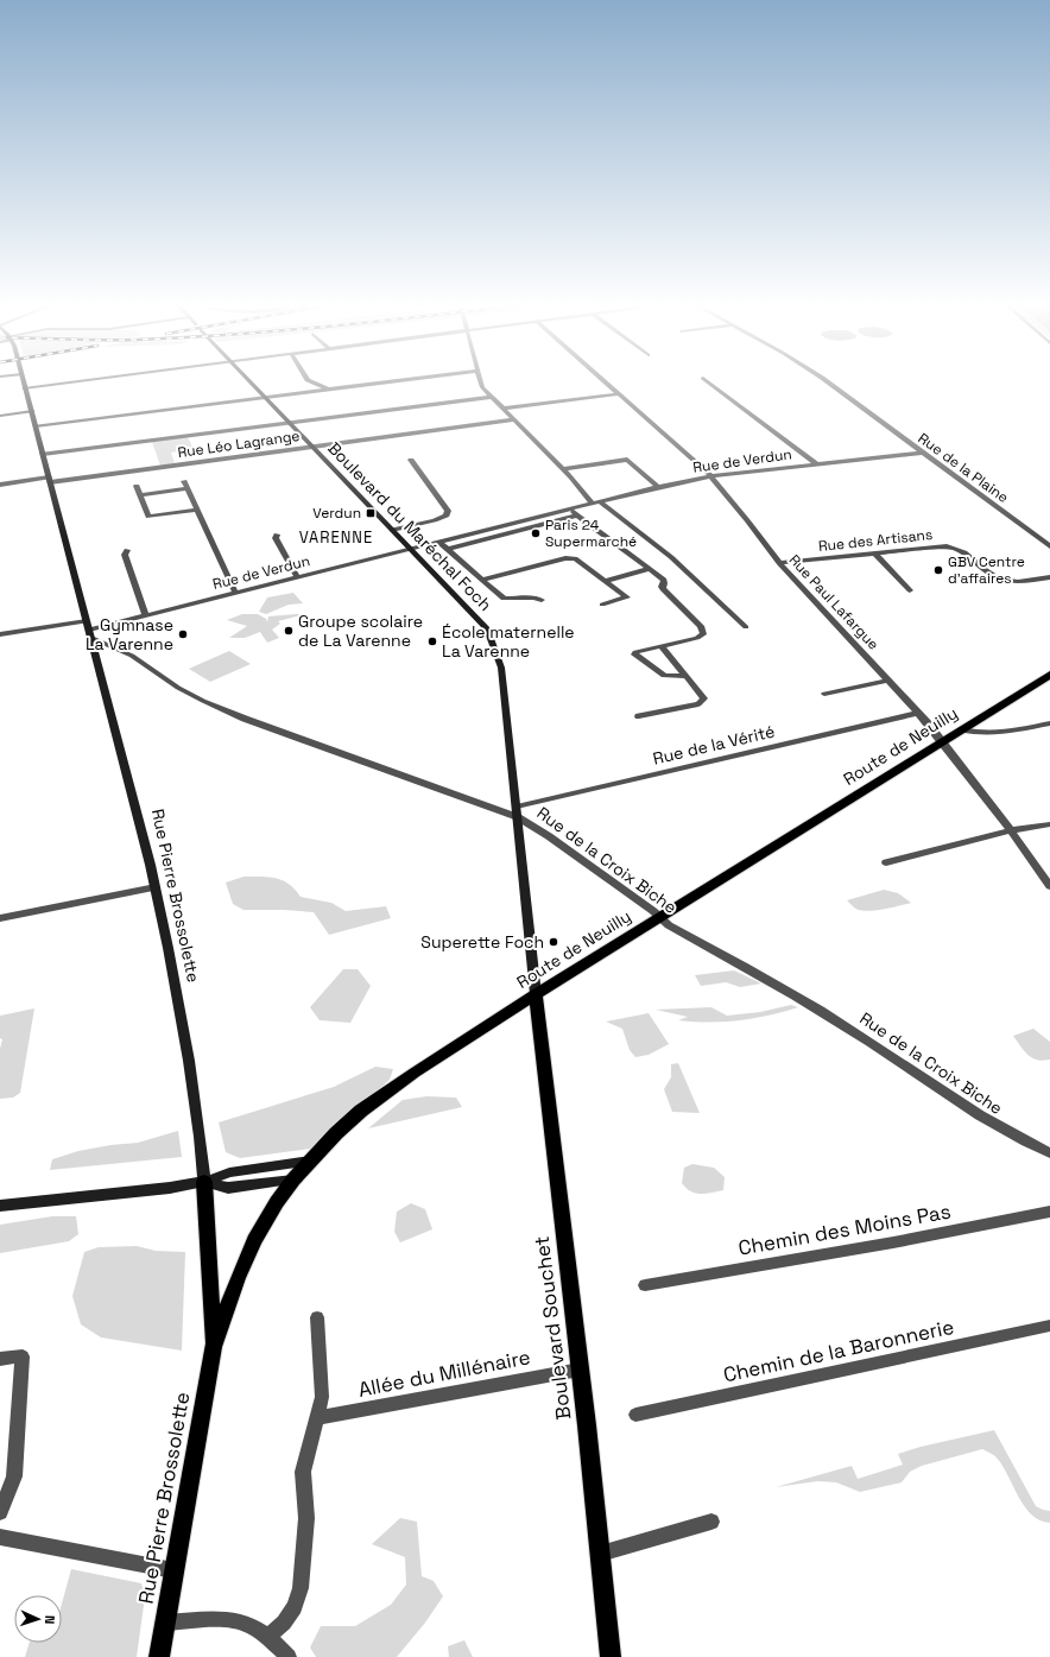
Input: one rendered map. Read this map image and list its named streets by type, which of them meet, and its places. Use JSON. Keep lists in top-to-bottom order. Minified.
{"streets":{"main road":["Boulevard du Maréchal Foch","Route de Neuilly","Rue Pierre Brossolette","Boulevard Souchet"],"street":["Rue Léo Lagrange","Rue de Verdun","Rue de la Plaine","Rue des Artisans","Rue Paul Lafargue","Rue de la Vérité","Rue de la Croix Biche","Chemin des Moins Pas","Chemin de la Baronnerie","Allée du Millénaire"]},"crossings":[["Rue Léo Lagrange","Boulevard du Maréchal Foch"],["Rue Léo Lagrange","Rue Pierre Brossolette"],["Rue de Verdun","Rue de la Plaine"],["Rue de Verdun","Boulevard du Maréchal Foch"],["Rue de Verdun","Rue Paul Lafargue"],["Rue de Verdun","Rue de la Croix Biche"],["Rue de Verdun","Rue Pierre Brossolette"],["Boulevard du Maréchal Foch","Rue de la Vérité"],["Boulevard du Maréchal Foch","Route de Neuilly"],["Boulevard du Maréchal Foch","Rue de la Croix Biche"],["Boulevard du Maréchal Foch","Boulevard Souchet"],["Rue des Artisans","Rue Paul Lafargue"],["Rue Paul Lafargue","Rue de la Vérité"],["Rue Paul Lafargue","Route de Neuilly"],["Rue de la Vérité","Rue de la Croix Biche"],["Route de Neuilly","Rue de la Croix Biche"],["Route de Neuilly","Rue Pierre Brossolette"],["Route de Neuilly","Boulevard Souchet"],["Rue de la Croix Biche","Rue Pierre Brossolette"],["Boulevard Souchet","Allée du Millénaire"]],"districts":["VARENNE"],"places":{"transit":["Verdun"],"other":["Paris 24 Supermarché","GBV Centre d'affaires","Groupe scolaire de La Varenne","Gymnase La Varenne","École maternelle La Varenne","Superette Foch"]},"north":"right"}
